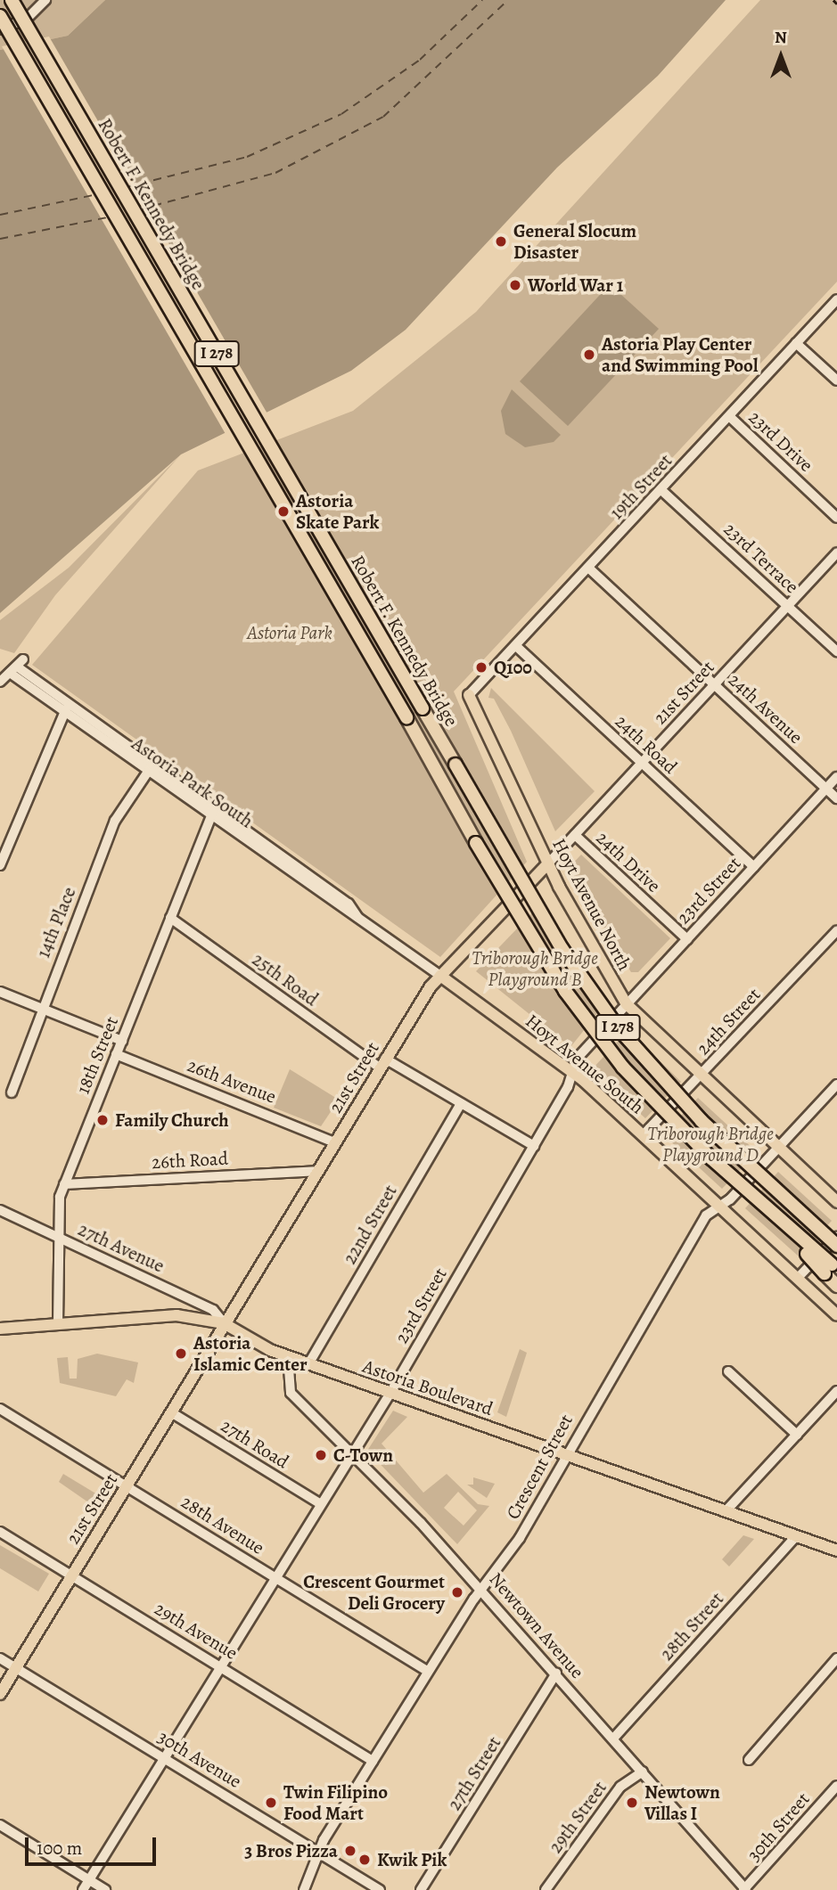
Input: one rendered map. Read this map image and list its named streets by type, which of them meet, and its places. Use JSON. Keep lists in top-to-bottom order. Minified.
{"streets":{"highway":["Robert F. Kennedy Bridge","I 278"],"main road":["21st Street","Hoyt Avenue North","Hoyt Avenue South","Astoria Boulevard"],"street":["23rd Drive","19th Street","23rd Terrace","24th Avenue","24th Road","Astoria Park South","24th Drive","23rd Street","14th Place","25th Road","24th Street","18th Street","26th Avenue","26th Road","22nd Street","27th Avenue","27th Road","Crescent Street","28th Avenue","Newtown Avenue","28th Street","29th Avenue","30th Avenue","27th Street","29th Street","30th Street"]},"crossings":[["Robert F. Kennedy Bridge","I 278"],["23rd Drive","19th Street"],["19th Street","23rd Terrace"],["19th Street","24th Avenue"],["19th Street","24th Road"],["19th Street","Hoyt Avenue North"],["23rd Terrace","21st Street"],["21st Street","24th Avenue"],["21st Street","24th Road"],["21st Street","Astoria Park South"],["21st Street","24th Drive"],["21st Street","Hoyt Avenue North"],["21st Street","25th Road"],["21st Street","Hoyt Avenue South"],["21st Street","26th Avenue"],["21st Street","26th Road"],["21st Street","27th Avenue"],["21st Street","Astoria Boulevard"],["21st Street","27th Road"],["21st Street","28th Avenue"],["21st Street","29th Avenue"],["21st Street","30th Avenue"],["24th Avenue","23rd Street"],["24th Road","23rd Street"],["Astoria Park South","14th Place"],["Astoria Park South","18th Street"],["Astoria Park South","Hoyt Avenue South"],["24th Drive","23rd Street"],["23rd Street","Hoyt Avenue North"],["23rd Street","25th Road"],["23rd Street","Hoyt Avenue South"],["23rd Street","Astoria Boulevard"],["23rd Street","27th Road"],["23rd Street","28th Avenue"],["23rd Street","Newtown Avenue"],["23rd Street","29th Avenue"],["23rd Street","30th Avenue"],["Hoyt Avenue North","24th Street"],["Hoyt Avenue North","Crescent Street"],["25th Road","18th Street"],["25th Road","22nd Street"],["24th Street","Hoyt Avenue South"],["18th Street","26th Avenue"],["18th Street","26th Road"],["18th Street","27th Avenue"],["18th Street","Astoria Boulevard"],["Hoyt Avenue South","Crescent Street"],["22nd Street","Astoria Boulevard"],["27th Avenue","Astoria Boulevard"],["Astoria Boulevard","Crescent Street"],["Astoria Boulevard","Newtown Avenue"],["Astoria Boulevard","28th Street"],["Crescent Street","28th Avenue"],["Crescent Street","Newtown Avenue"],["Crescent Street","29th Avenue"],["Crescent Street","30th Avenue"],["Newtown Avenue","28th Street"],["Newtown Avenue","27th Street"],["Newtown Avenue","29th Street"],["Newtown Avenue","30th Street"]],"parks":["Astoria Park","Triborough Bridge Playground B","Triborough Bridge Playground D"],"places":["General Slocum Disaster","World War 1","Astoria Play Center and Swimming Pool","Astoria Skate Park","Q100","Family Church","Astoria Islamic Center","C-Town","Crescent Gourmet Deli Grocery","Twin Filipino Food Mart","Newtown Villas I","3 Bros Pizza","Kwik Pik"],"scale_bar":"100 m","north":"top"}
